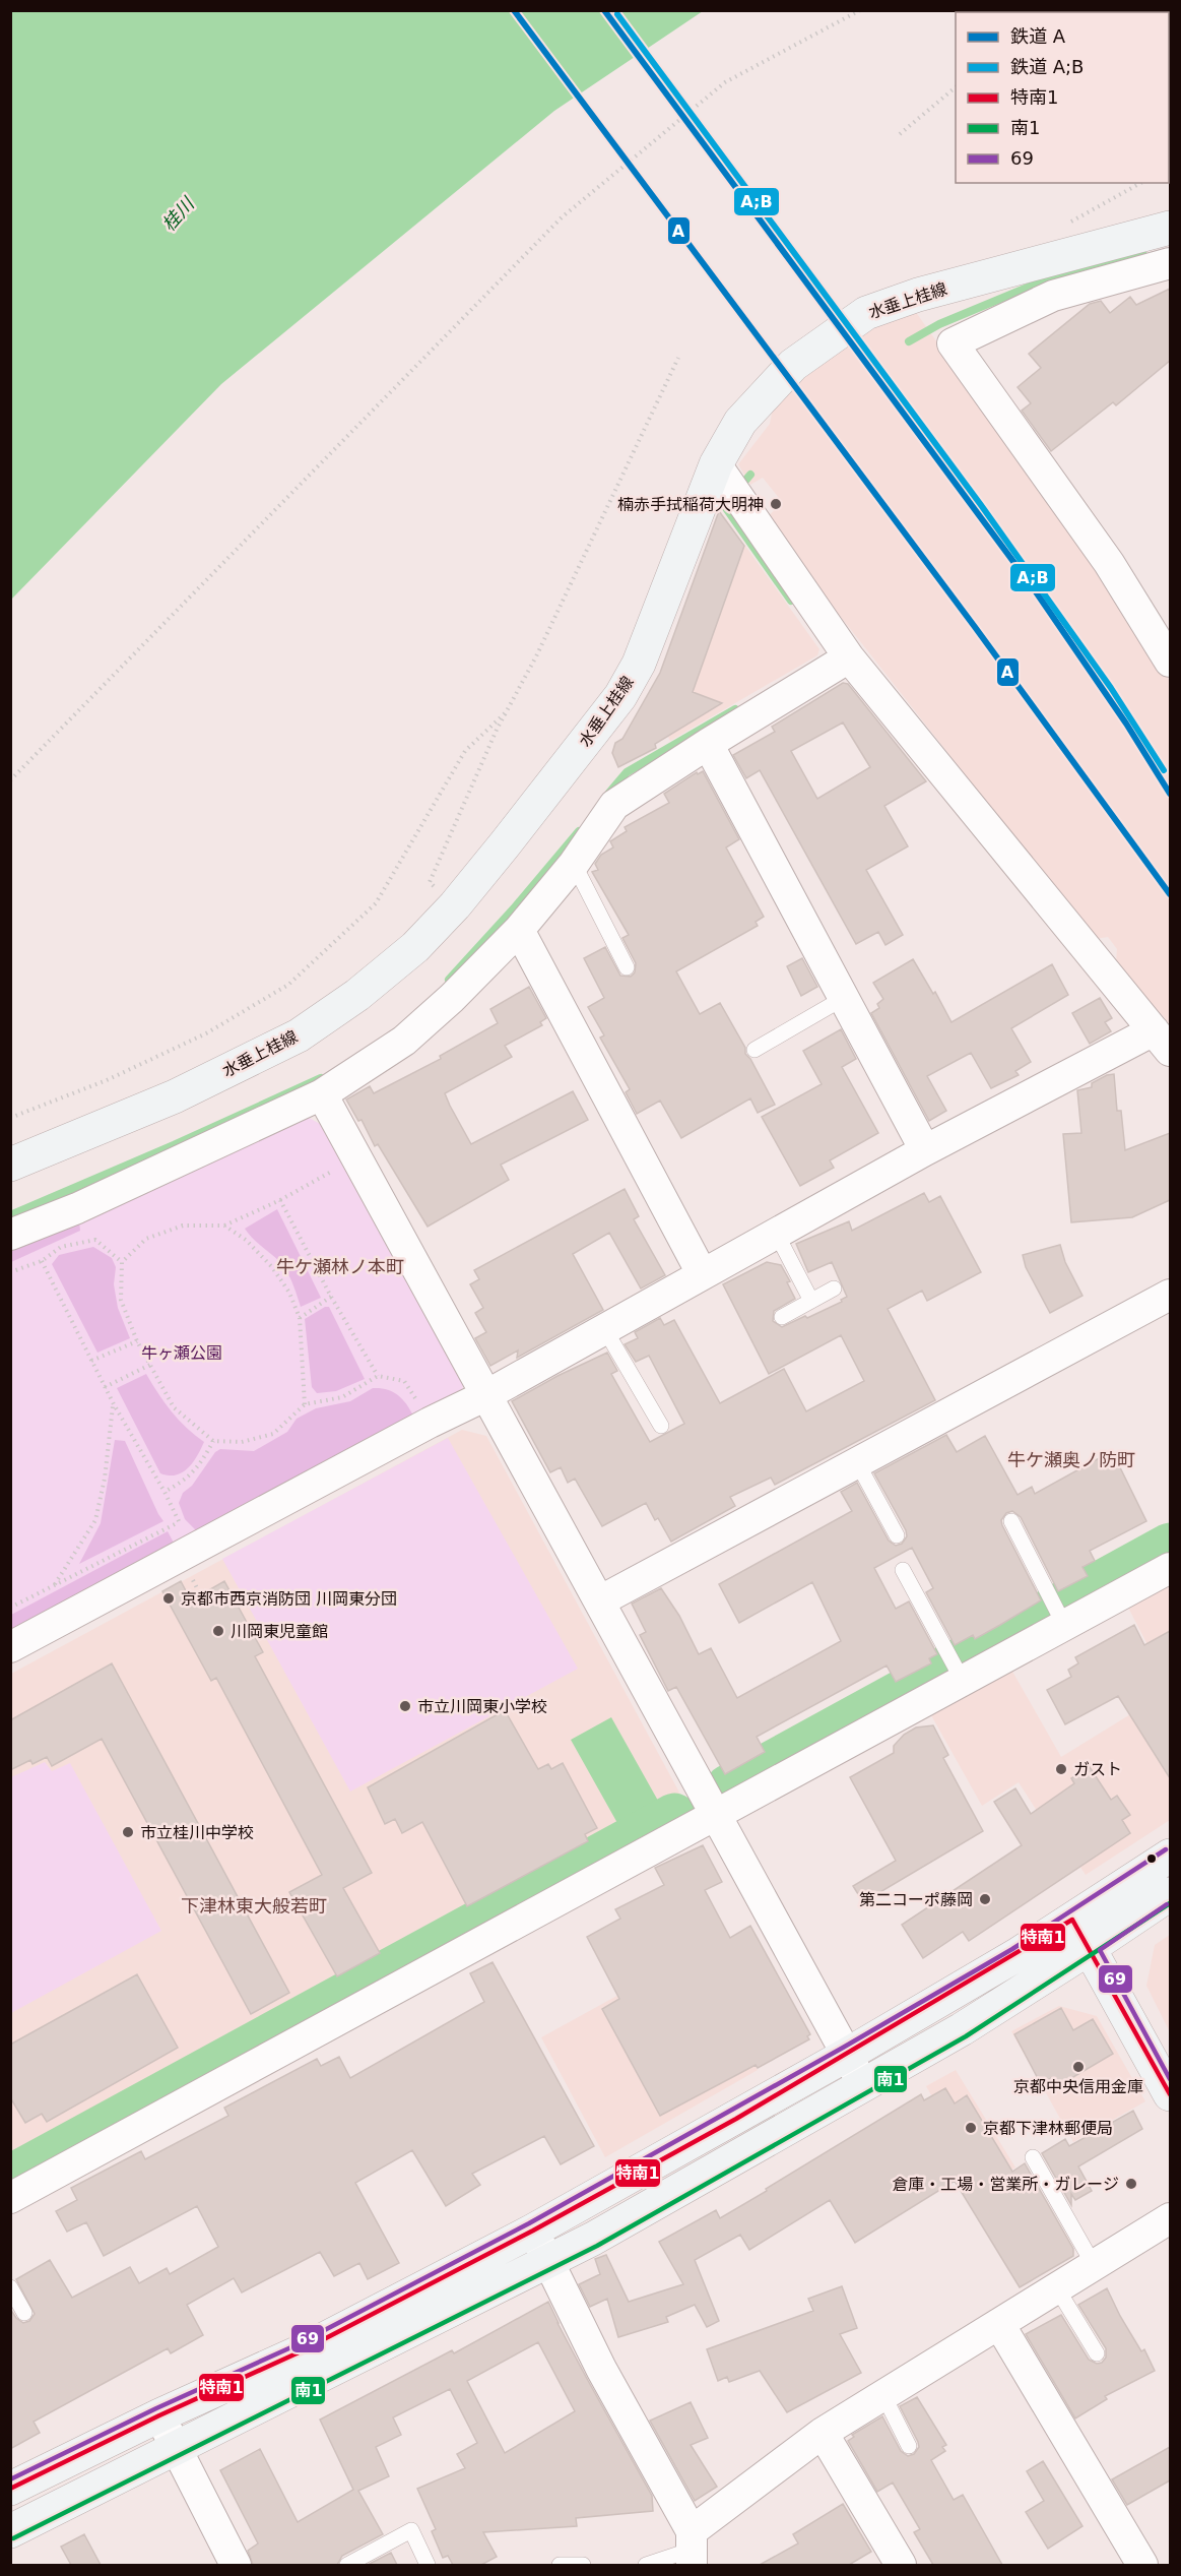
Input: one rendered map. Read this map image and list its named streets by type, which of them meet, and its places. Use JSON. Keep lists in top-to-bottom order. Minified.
{"streets":{"street":["水垂上桂線"]},"districts":["牛ケ瀬林ノ本町","牛ケ瀬奥ノ防町","下津林東大般若町"],"water":["桂川"],"parks":["牛ヶ瀬公園"],"places":["楠赤手拭稲荷大明神","京都市西京消防団 川岡東分団","川岡東児童館","市立川岡東小学校","ガスト","市立桂川中学校","第二コーポ藤岡","京都中央信用金庫","京都下津林郵便局","倉庫・工場・営業所・ガレージ"],"lines":["rail line A","rail line A;B","transit line 69","transit line 南1","transit line 特南1"],"legend":["鉄道 A","鉄道 A;B","特南1","南1","69"]}
